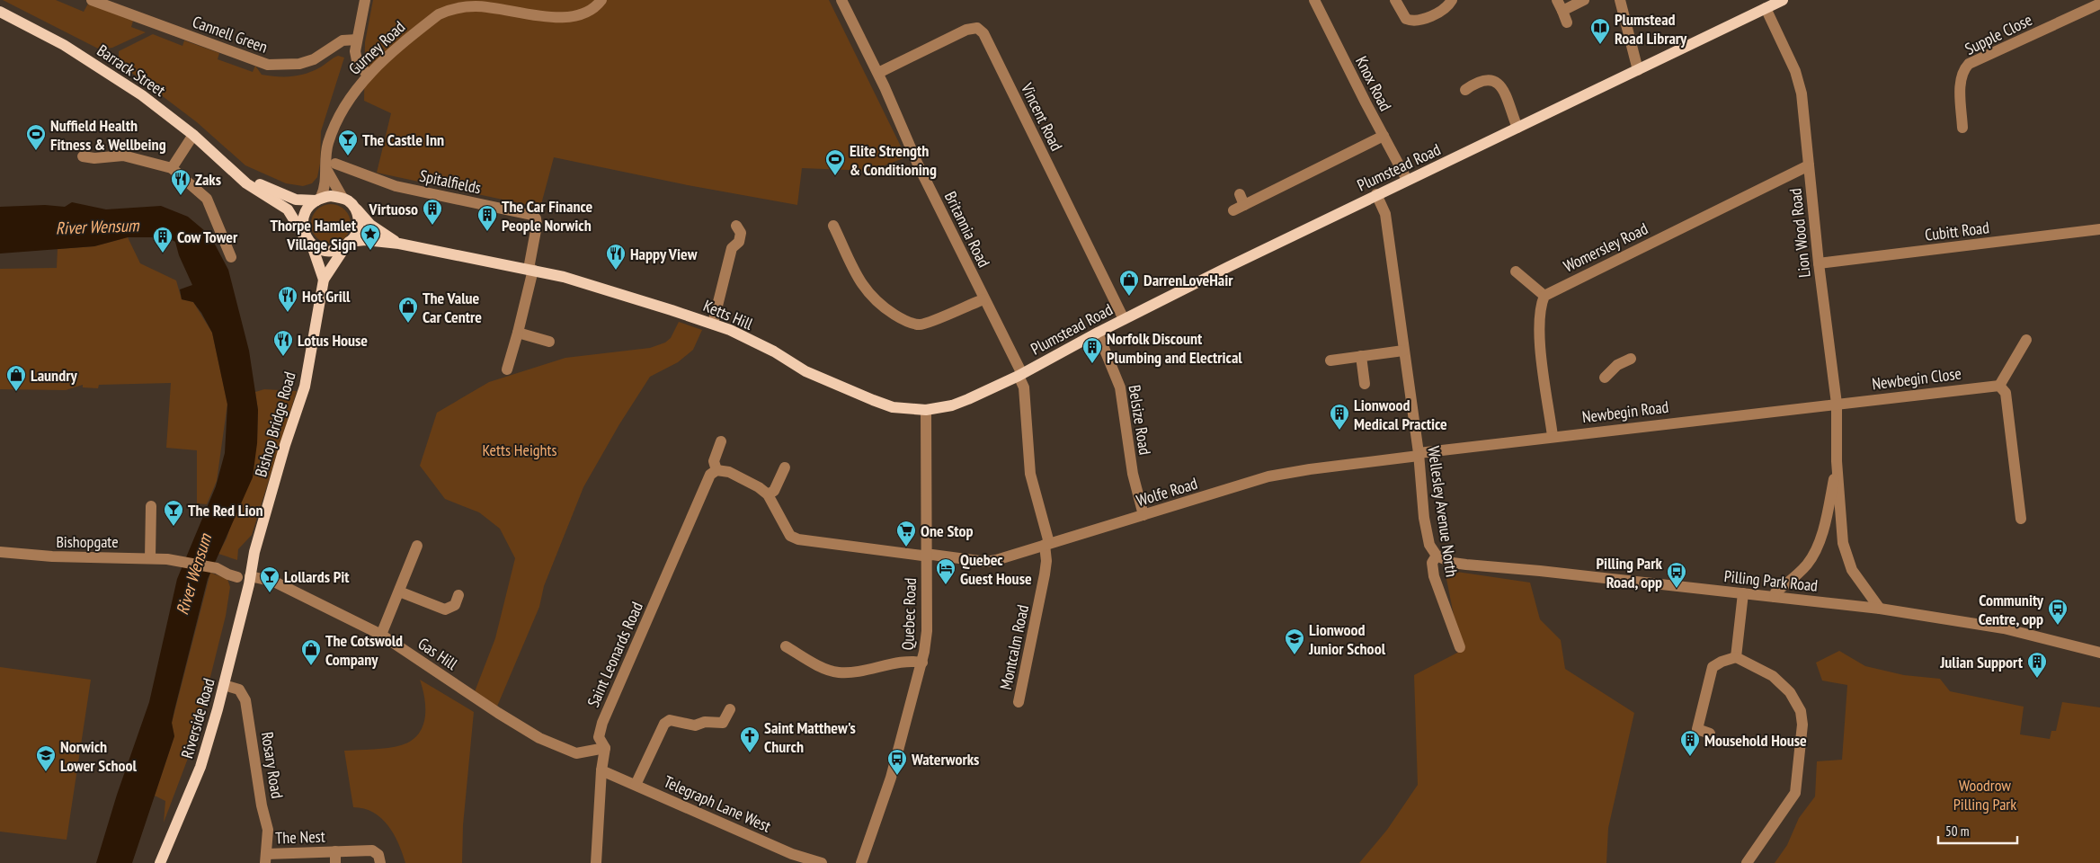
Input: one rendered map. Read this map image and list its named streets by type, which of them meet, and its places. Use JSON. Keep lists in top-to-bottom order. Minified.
{"streets":{"main road":["Barrack Street","Plumstead Road","Ketts Hill","Bishop Bridge Road","Riverside Road"],"street":["Cannell Green","Supple Close","Gurney Road","Knox Road","Vincent Road","Spitalfields","Britannia Road","Cubitt Road","Lion Wood Road","Womersley Road","Newbegin Close","Newbegin Road","Belsize Road","Wolfe Road","Wellesley Avenue North","Bishopgate","Pilling Park Road","Quebec Road","Montcalm Road","Gas Hill","Saint Leonards Road","Rosary Road","Telegraph Lane West","The Nest"]},"crossings":[["Gurney Road","Barrack Street"],["Gurney Road","Spitalfields"],["Gurney Road","Ketts Hill"],["Gurney Road","Bishop Bridge Road"],["Barrack Street","Ketts Hill"],["Barrack Street","Bishop Bridge Road"],["Knox Road","Plumstead Road"],["Vincent Road","Plumstead Road"],["Vincent Road","Britannia Road"],["Plumstead Road","Britannia Road"],["Plumstead Road","Lion Wood Road"],["Plumstead Road","Ketts Hill"],["Plumstead Road","Belsize Road"],["Plumstead Road","Wellesley Avenue North"],["Spitalfields","Ketts Hill"],["Britannia Road","Ketts Hill"],["Britannia Road","Wolfe Road"],["Britannia Road","Montcalm Road"],["Cubitt Road","Lion Wood Road"],["Lion Wood Road","Womersley Road"],["Lion Wood Road","Newbegin Close"],["Lion Wood Road","Newbegin Road"],["Lion Wood Road","Pilling Park Road"],["Ketts Hill","Bishop Bridge Road"],["Ketts Hill","Quebec Road"],["Newbegin Close","Newbegin Road"],["Newbegin Road","Wolfe Road"],["Newbegin Road","Wellesley Avenue North"],["Belsize Road","Wolfe Road"],["Bishop Bridge Road","Gas Hill"],["Bishop Bridge Road","Riverside Road"],["Wolfe Road","Wellesley Avenue North"],["Wolfe Road","Quebec Road"],["Wolfe Road","Montcalm Road"],["Wellesley Avenue North","Pilling Park Road"],["Gas Hill","Saint Leonards Road"],["Gas Hill","Riverside Road"],["Saint Leonards Road","Telegraph Lane West"],["Riverside Road","Rosary Road"],["Rosary Road","The Nest"]],"water":["River Wensum"],"parks":["Ketts Heights","Woodrow Pilling Park"],"places":{"library":["Plumstead Road Library"],"sports":["Nuffield Health Fitness & Wellbeing","Elite Strength & Conditioning"],"bar":["The Castle Inn","The Red Lion","Lollards Pit"],"restaurant":["Zaks","Happy View","Hot Grill","Lotus House"],"building":["Virtuoso","The Car Finance People Norwich","Cow Tower","Norfolk Discount Plumbing and Electrical","Lionwood Medical Practice","Julian Support","Mousehold House"],"place":["Thorpe Hamlet Village Sign"],"shop":["DarrenLoveHair","The Value Car Centre","Laundry","The Cotswold Company"],"supermarket":["One Stop"],"hotel":["Quebec Guest House"],"bus stop":["Pilling Park Road, opp","Community Centre, opp","Waterworks"],"school or university":["Lionwood Junior School","Norwich Lower School"],"church":["Saint Matthew's Church"]},"scale_bar":"50 m"}
